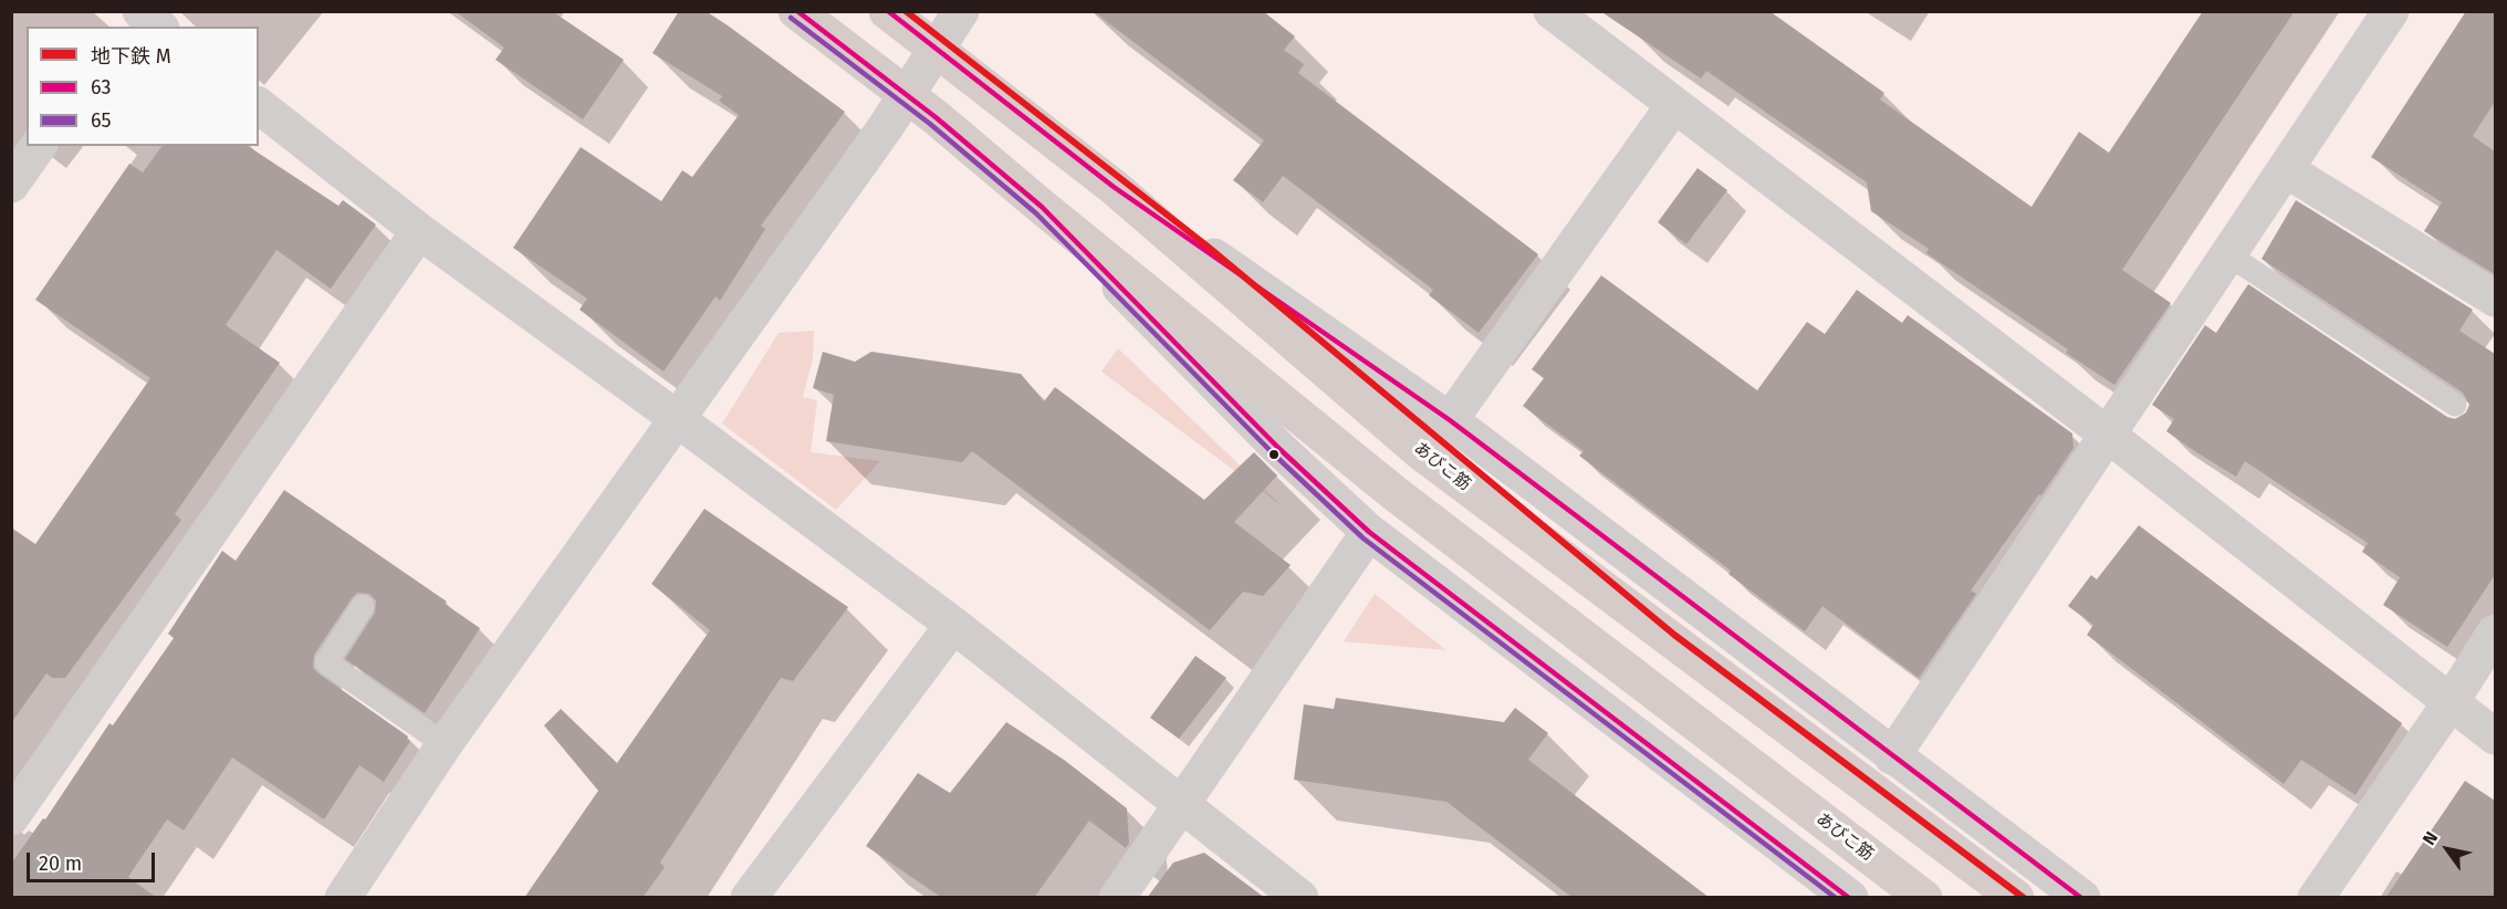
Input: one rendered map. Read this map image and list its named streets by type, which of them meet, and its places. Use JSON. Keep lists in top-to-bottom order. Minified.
{"streets":{"main road":["あびこ筋"]},"lines":["metro line M","transit line 63","transit line 65"],"legend":["地下鉄 M","63","65"],"scale_bar":"20 m","north":"top left"}
